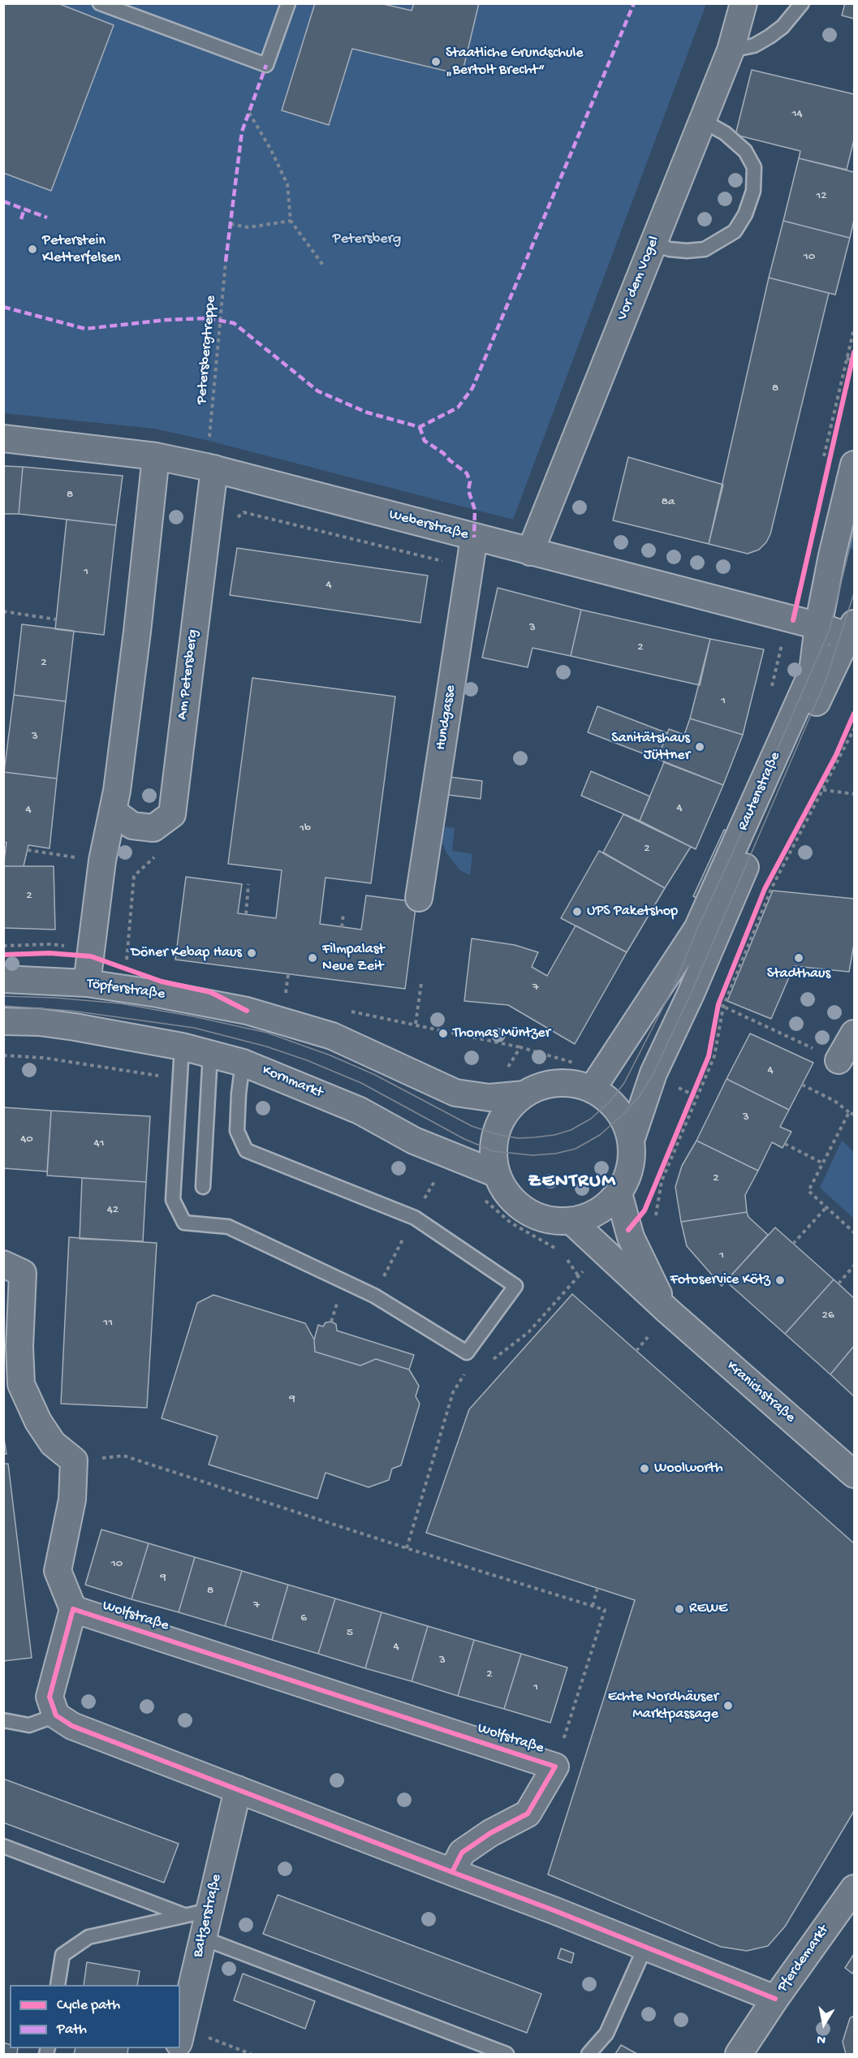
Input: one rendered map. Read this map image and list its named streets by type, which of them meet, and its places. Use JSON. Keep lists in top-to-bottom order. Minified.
{"streets":{"street":["Vor dem Vogel","Weberstraße","Am Petersberg","Hundgasse","Rautenstraße","Töpferstraße","Kornmarkt","Kranichstraße","Wolfstraße","Baltzerstraße","Pferdemarkt"],"path":["Petersbergtreppe"]},"crossings":[["Vor dem Vogel","Weberstraße"],["Weberstraße","Am Petersberg"],["Weberstraße","Hundgasse"],["Weberstraße","Rautenstraße"],["Rautenstraße","Kornmarkt"],["Rautenstraße","Kranichstraße"],["Kornmarkt","Kranichstraße"]],"districts":["ZENTRUM"],"parks":["Petersberg"],"places":["Staatliche Grundschule „Bertolt Brecht“","Peterstein Kletterfelsen","Sanitätshaus Jüttner","UPS Paketshop","Döner Kebap Haus","Filmpalast Neue Zeit","Stadthaus","Thomas Müntzer","Fotoservice Kötz","Woolworth","REWE","Echte Nordhäuser Marktpassage"],"house_numbers":["14","12","10","8","8","8a","1","4","3","2","2","1","3","4","4","1b","2","2","7","4","3","40","41","2","42","1","26","11","9","10","9","8","7","6","5","4","3","2","1"],"legend":["Cycle path","Path"],"north":"bottom"}
